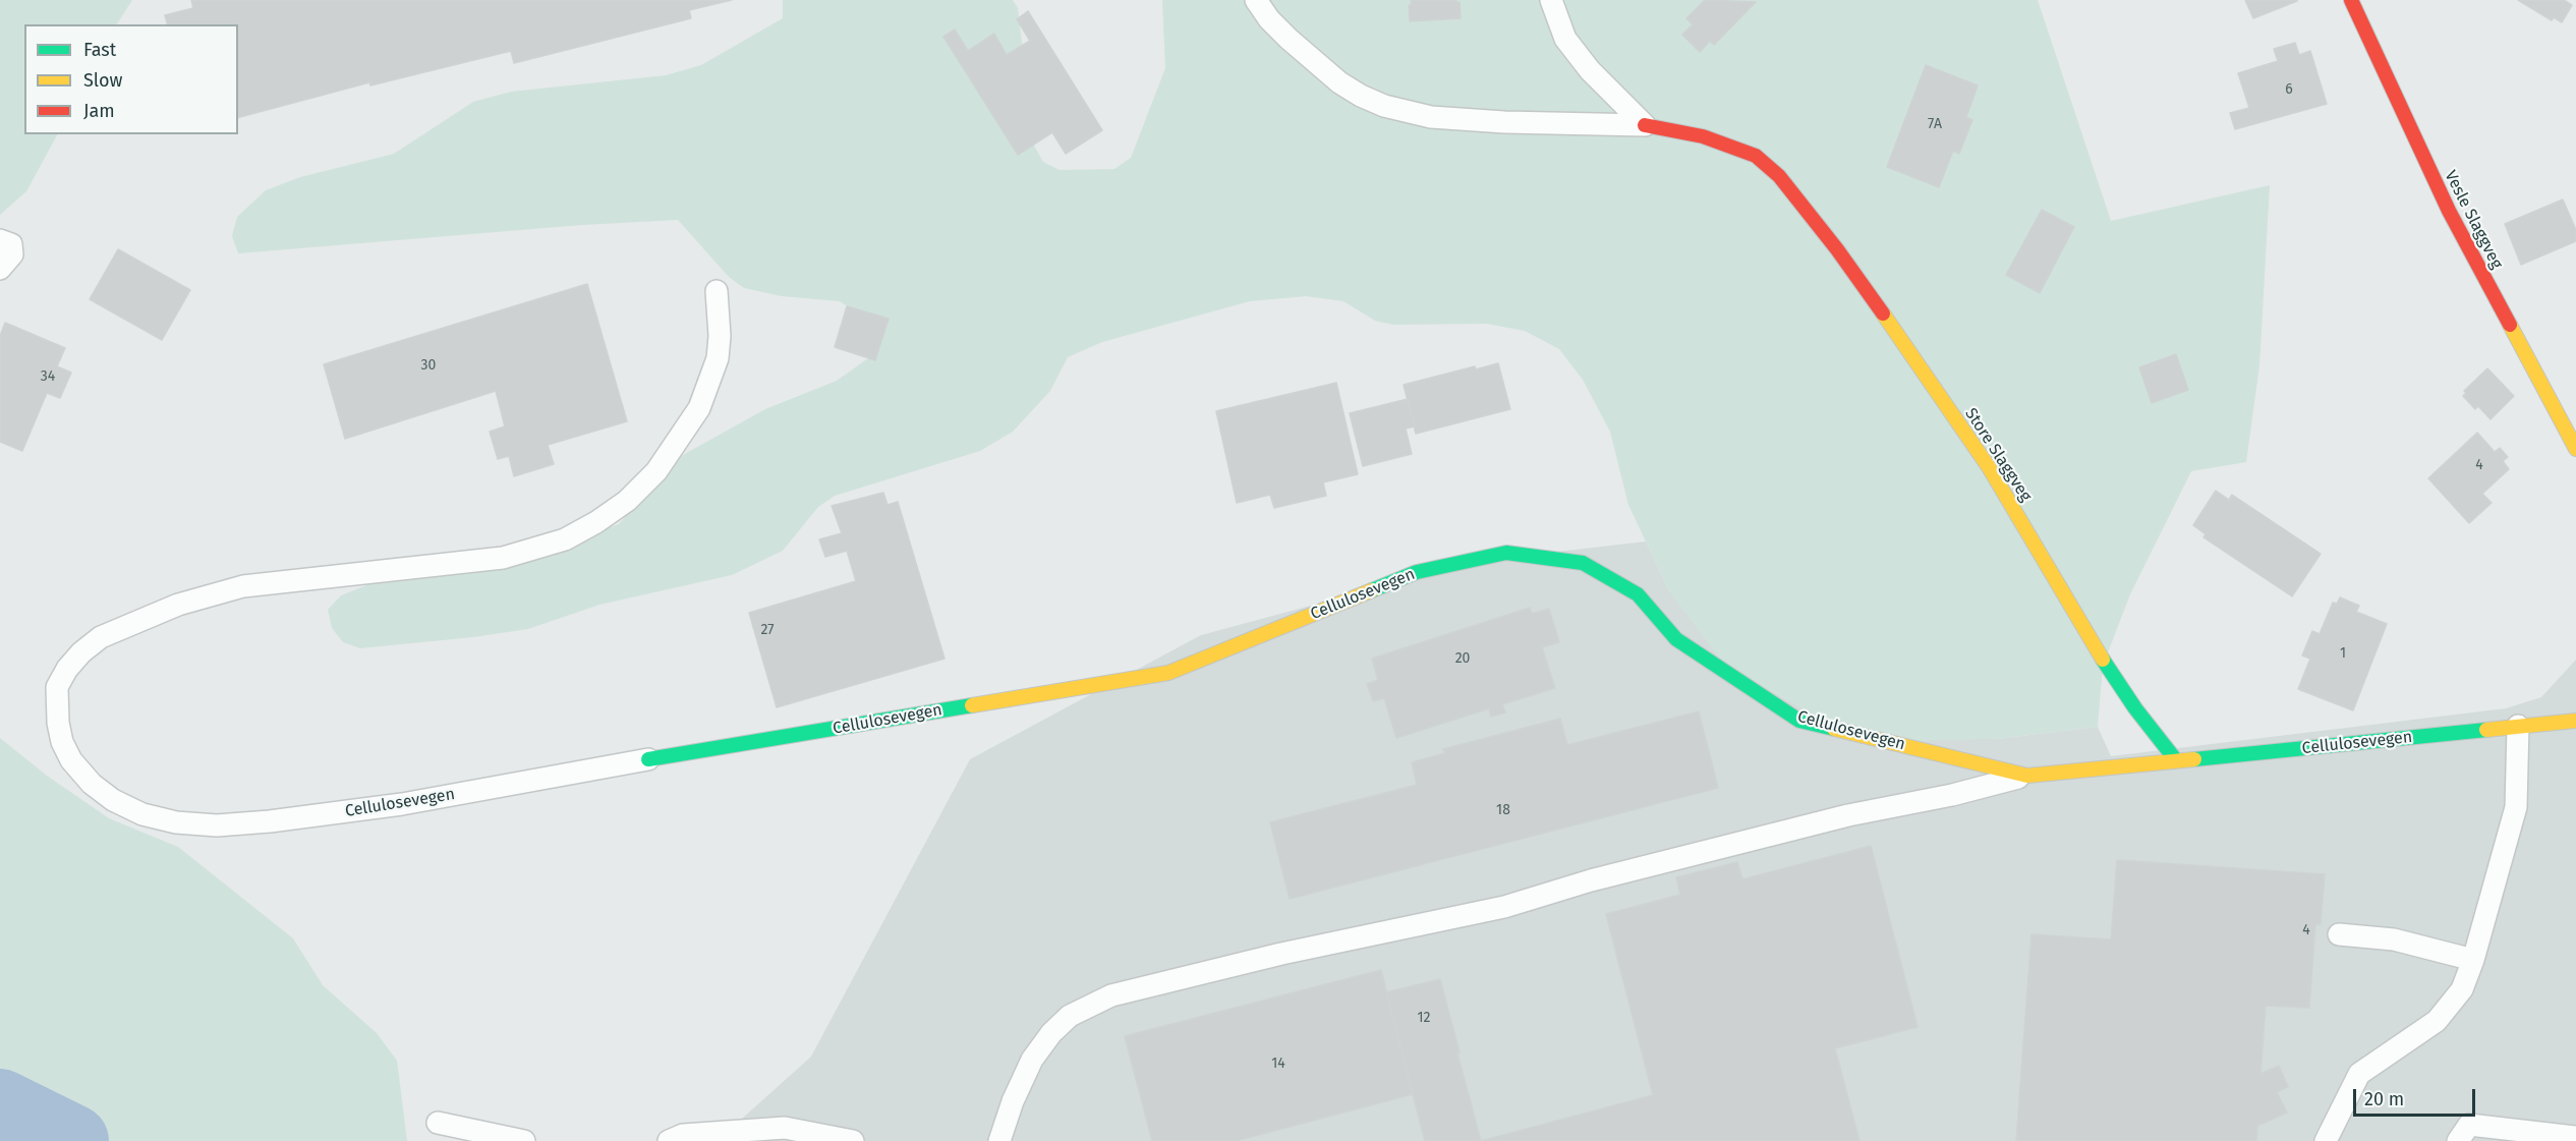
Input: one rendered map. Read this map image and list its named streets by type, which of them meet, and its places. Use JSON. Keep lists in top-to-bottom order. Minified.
{"streets":{"street":["Vesle Slaggveg","Store Slaggveg","Cellulosevegen"]},"crossings":[["Store Slaggveg","Cellulosevegen"]],"house_numbers":["6","7A","30","34","4","27","1","20","18","4","12","14"],"legend":["Fast","Slow","Jam"],"scale_bar":"20 m"}
